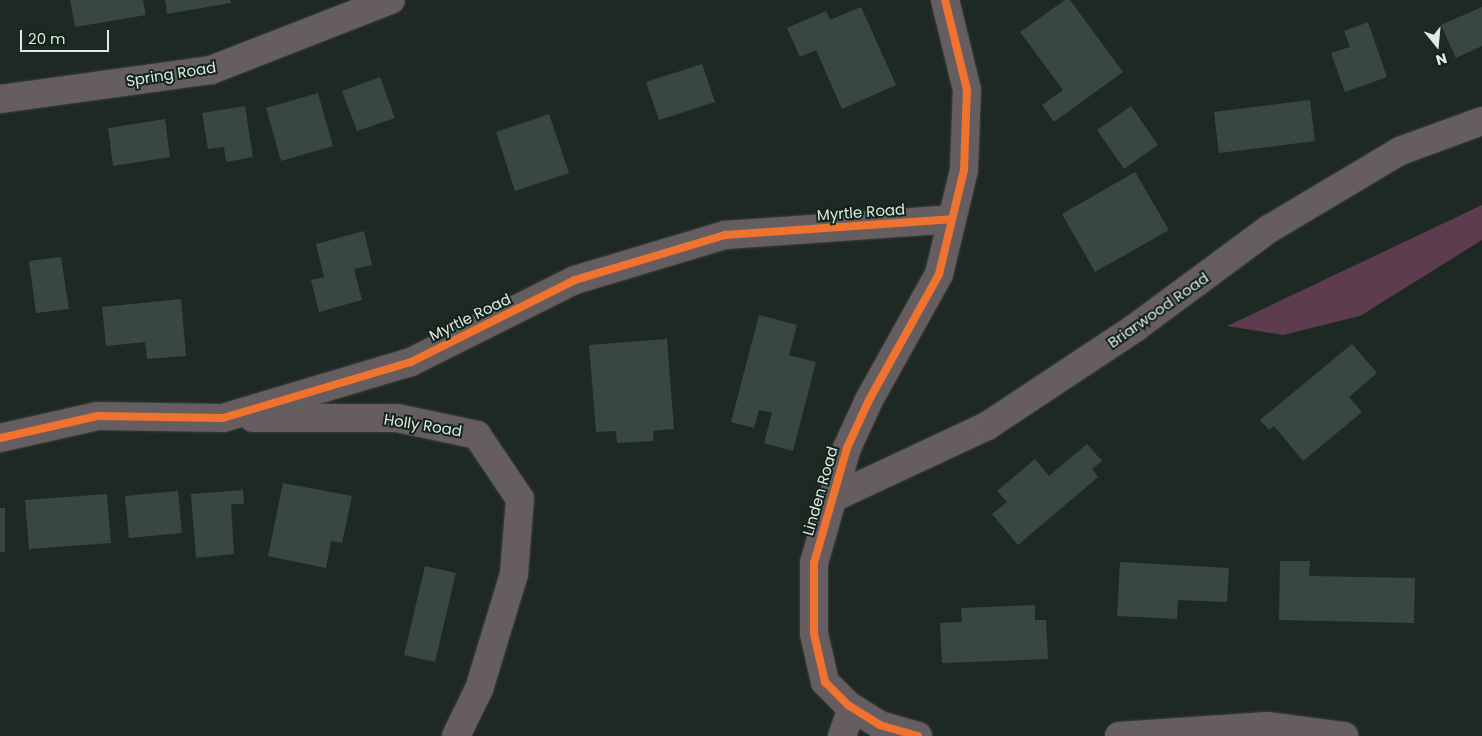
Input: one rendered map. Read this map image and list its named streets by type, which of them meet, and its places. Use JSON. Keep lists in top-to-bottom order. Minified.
{"streets":{"street":["Spring Road","Myrtle Road","Briarwood Road","Holly Road","Linden Road"]},"crossings":[["Myrtle Road","Holly Road"],["Myrtle Road","Linden Road"],["Briarwood Road","Linden Road"]],"scale_bar":"20 m","north":"bottom"}
